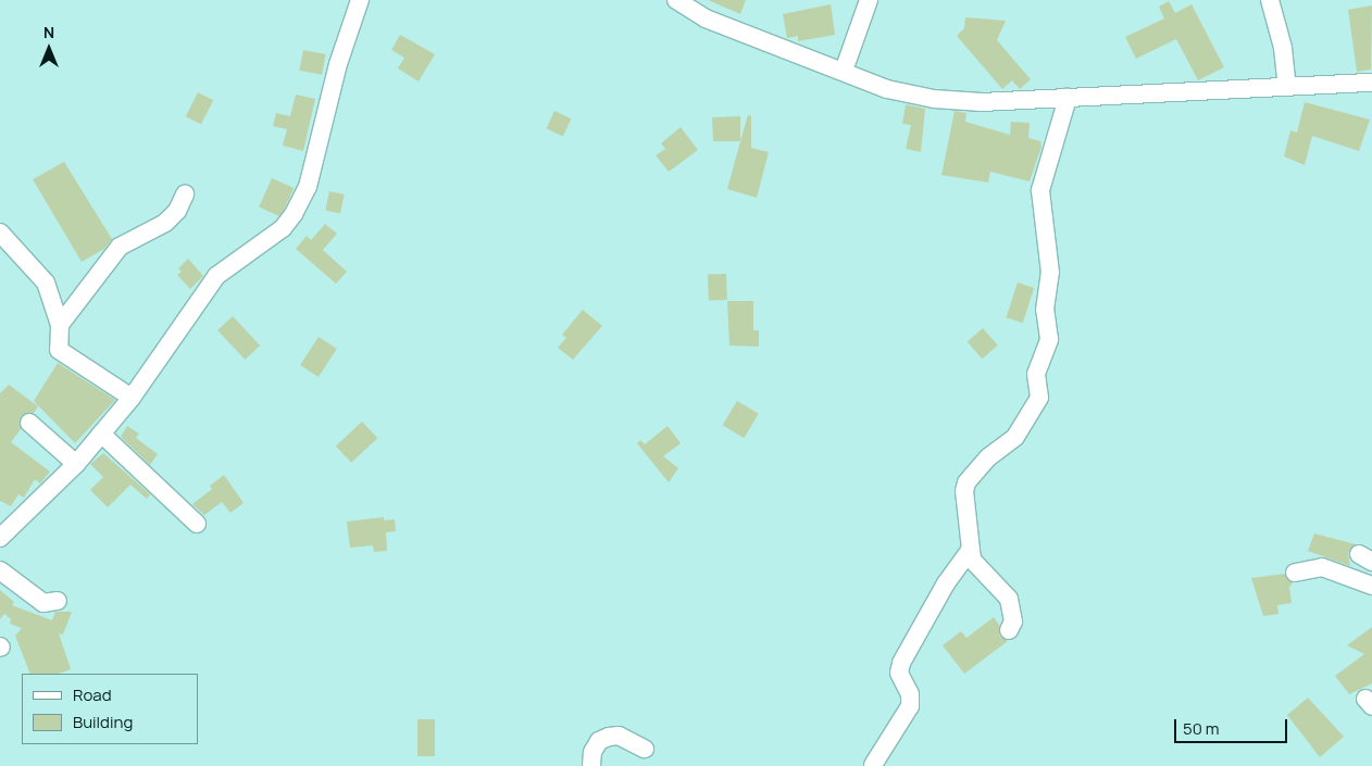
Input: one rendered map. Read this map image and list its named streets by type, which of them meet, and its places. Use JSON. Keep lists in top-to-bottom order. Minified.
{"legend":["Road","Building"],"scale_bar":"50 m","north":"top"}
